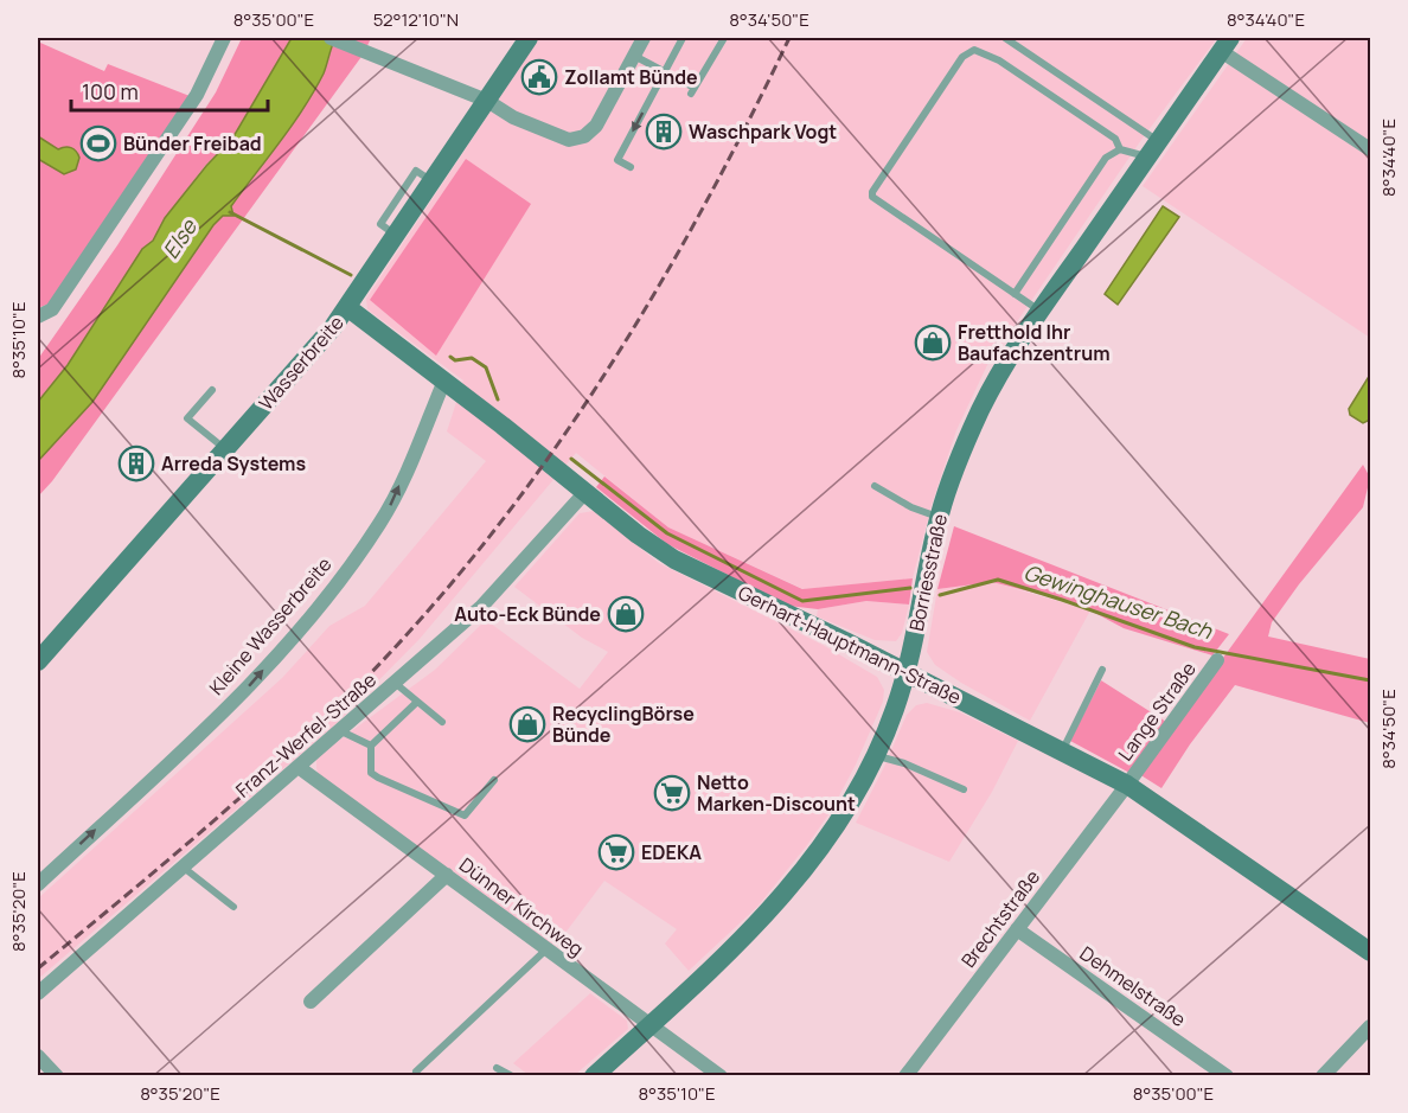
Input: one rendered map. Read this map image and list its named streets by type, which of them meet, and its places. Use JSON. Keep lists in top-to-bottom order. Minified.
{"streets":{"main road":["Wasserbreite","Borriesstraße","Gerhart-Hauptmann-Straße"],"street":["Kleine Wasserbreite","Lange Straße","Franz-Werfel-Straße","Dünner Kirchweg","Brechtstraße","Dehmelstraße"]},"crossings":[["Wasserbreite","Gerhart-Hauptmann-Straße"],["Borriesstraße","Gerhart-Hauptmann-Straße"],["Borriesstraße","Dünner Kirchweg"],["Kleine Wasserbreite","Gerhart-Hauptmann-Straße"],["Gerhart-Hauptmann-Straße","Lange Straße"],["Gerhart-Hauptmann-Straße","Franz-Werfel-Straße"],["Gerhart-Hauptmann-Straße","Brechtstraße"],["Lange Straße","Brechtstraße"],["Franz-Werfel-Straße","Dünner Kirchweg"],["Brechtstraße","Dehmelstraße"]],"one_way":["Kleine Wasserbreite"],"water":["Else","Gewinghauser Bach"],"places":{"public building":["Zollamt Bünde"],"building":["Waschpark Vogt","Arreda Systems"],"sports":["Bünder Freibad"],"shop":["Fretthold Ihr Baufachzentrum","Auto-Eck Bünde","RecyclingBörse Bünde"],"supermarket":["Netto Marken-Discount","EDEKA"]},"scale_bar":"100 m","coordinates":["8°35'00\"E","52°12'10\"N","8°34'50\"E","8°34'40\"E","8°35'10\"E","8°35'20\"E"]}
